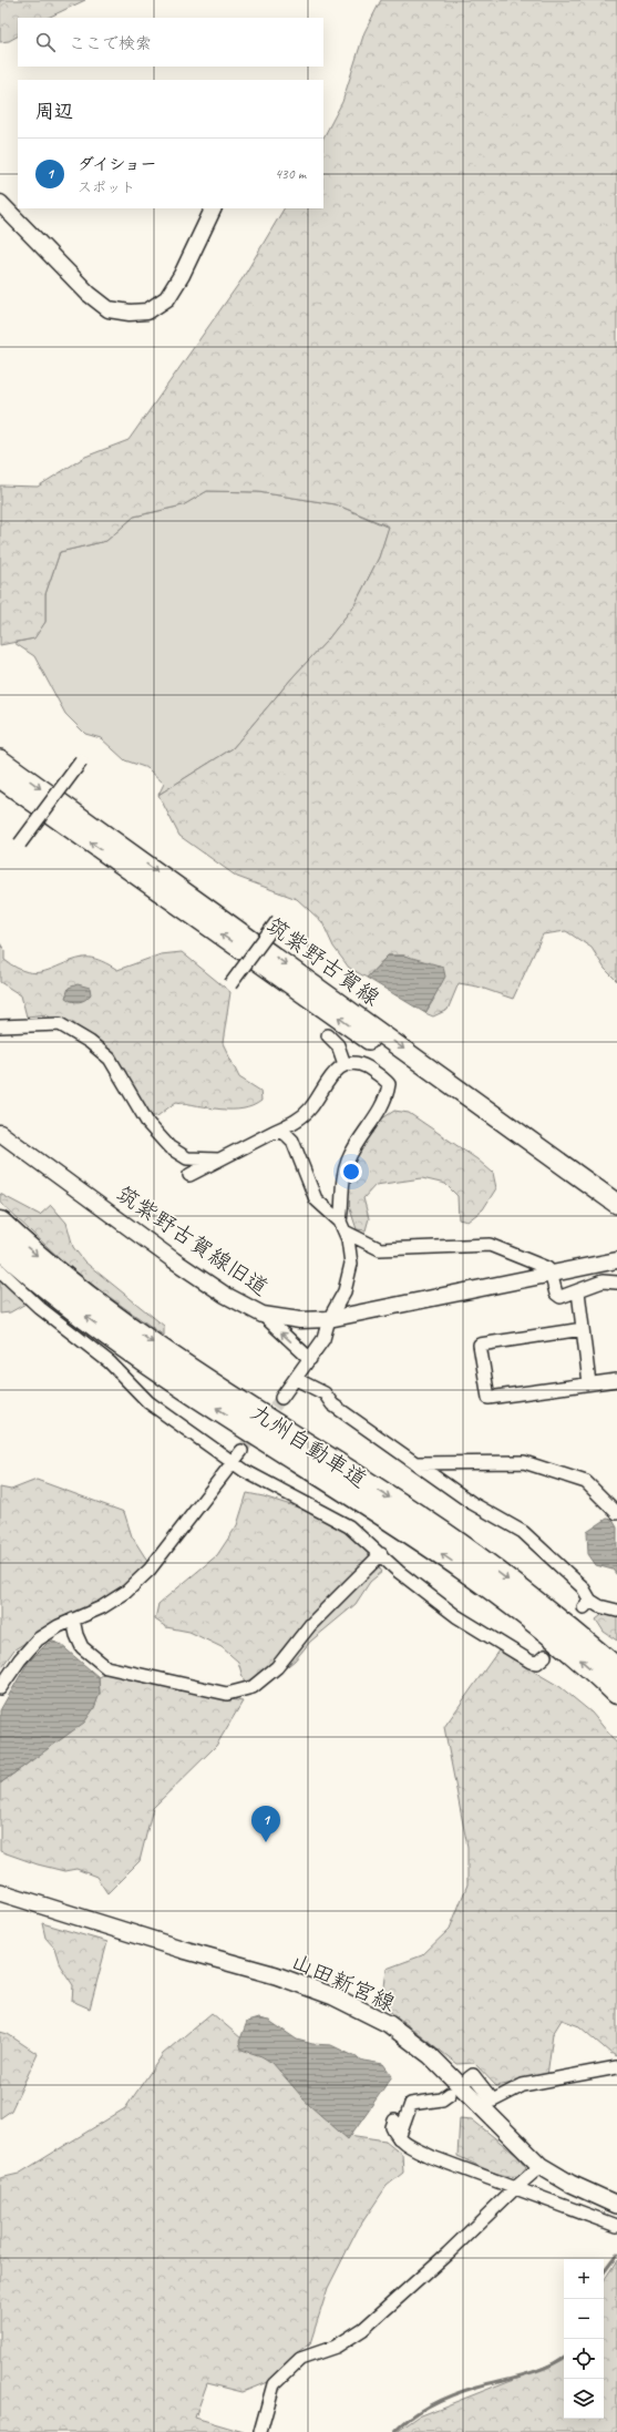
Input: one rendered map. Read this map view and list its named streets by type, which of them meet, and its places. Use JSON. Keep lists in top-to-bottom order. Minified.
{"streets":{"highway":["九州自動車道"],"main road":["筑紫野古賀線","山田新宮線"],"street":["筑紫野古賀線旧道"]},"page":{"search":"ここで検索","heading":"周辺","list":[{"mark":"1","name":"ダイショー","note":"スポット","value":"430 m"}],"pins":"1","map_buttons":["+","−"]}}
